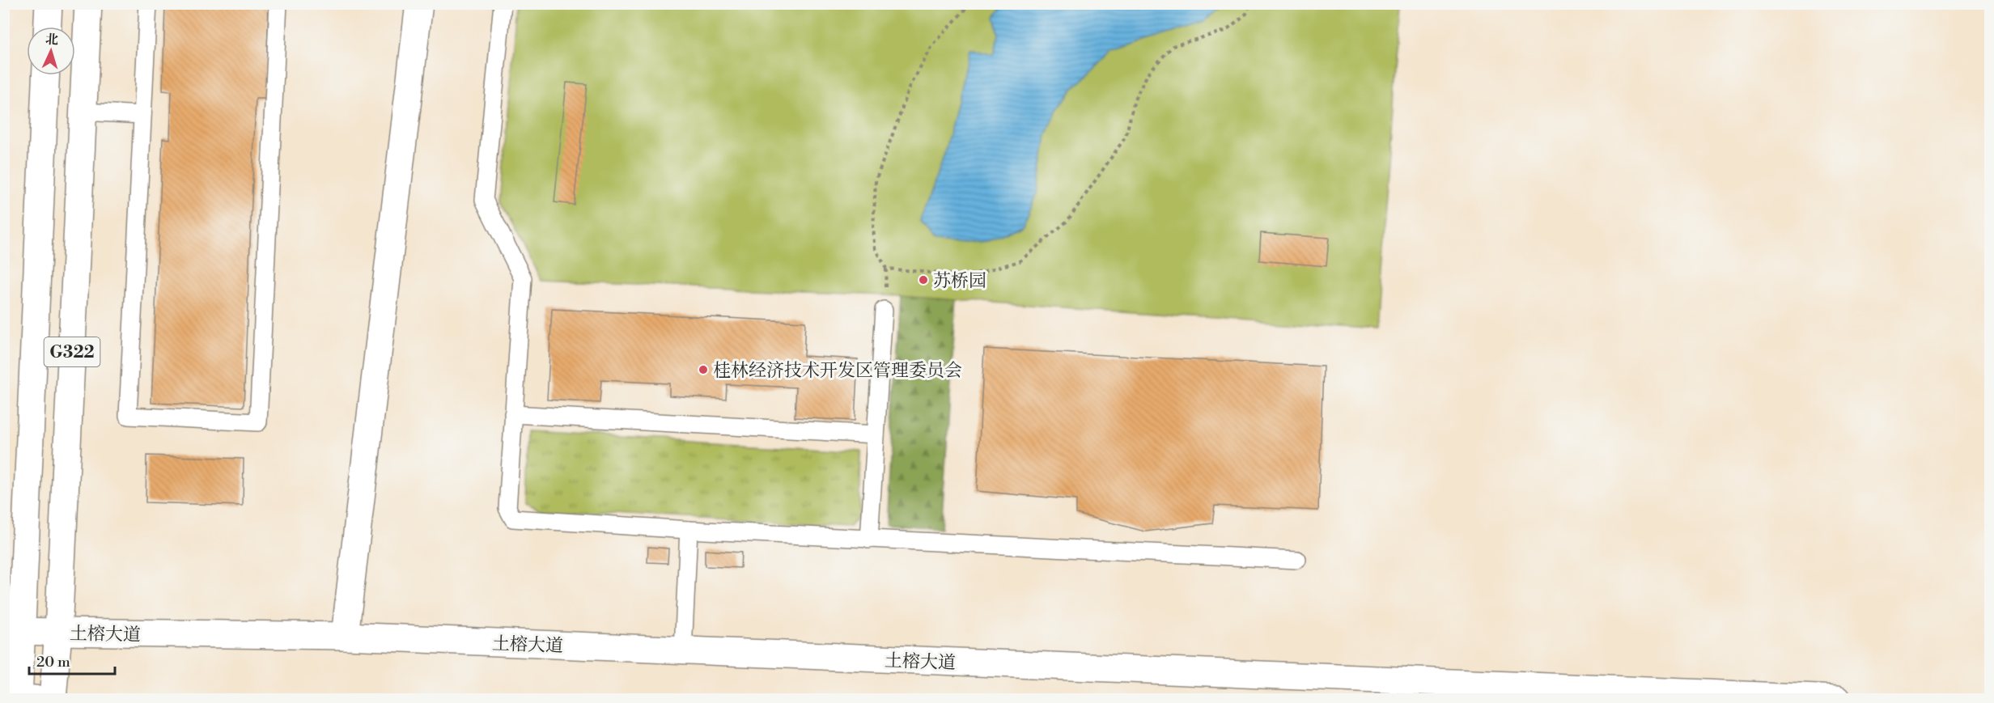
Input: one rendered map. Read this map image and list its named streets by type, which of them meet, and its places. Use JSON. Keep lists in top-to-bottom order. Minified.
{"streets":{"main road":["G322","土榕大道"]},"crossings":[["G322","土榕大道"]],"places":["苏桥园","桂林经济技术开发区管理委员会"],"scale_bar":"20 m","north":"top"}
